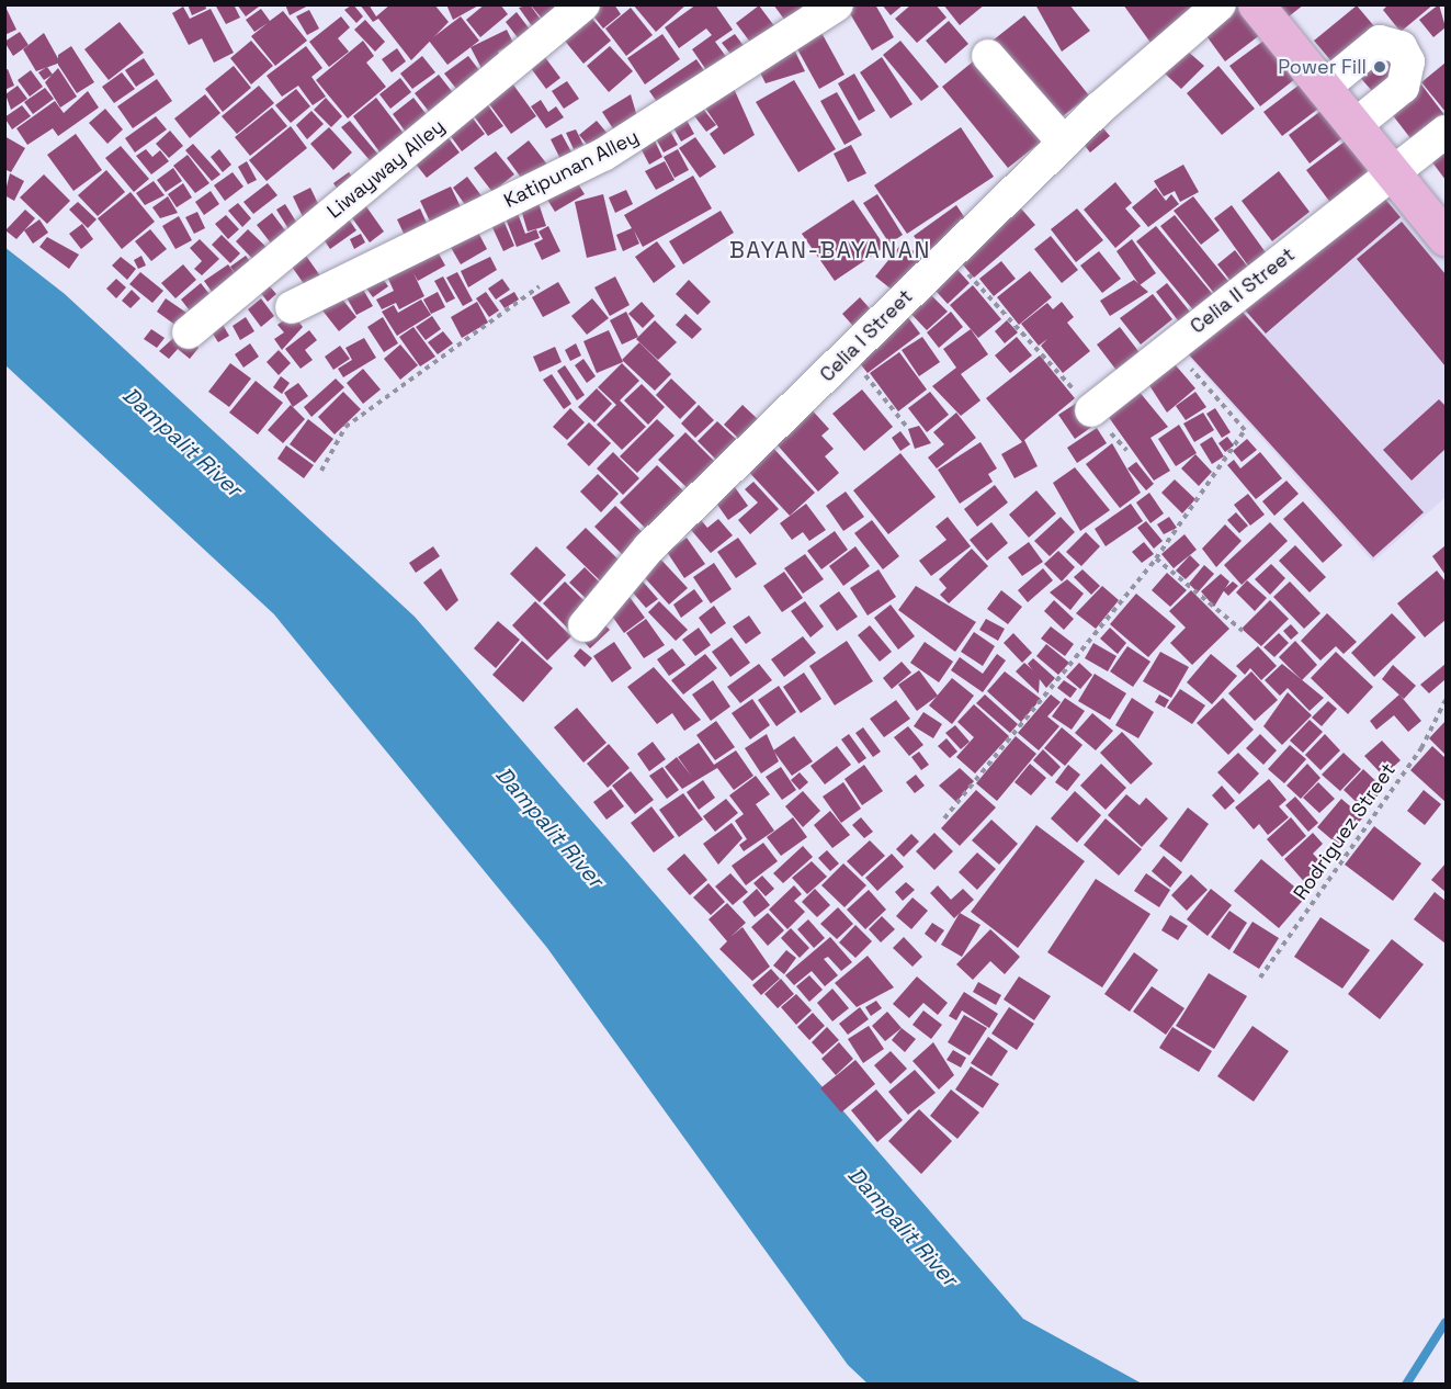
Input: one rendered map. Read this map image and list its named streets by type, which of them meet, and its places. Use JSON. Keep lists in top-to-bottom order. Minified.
{"streets":{"street":["Liwayway Alley","Katipunan Alley","Celia II Street","Celia I Street"],"path":["Rodriguez Street"]},"districts":["BAYAN-BAYANAN"],"water":["Dampalit River"],"places":["Power Fill"]}
